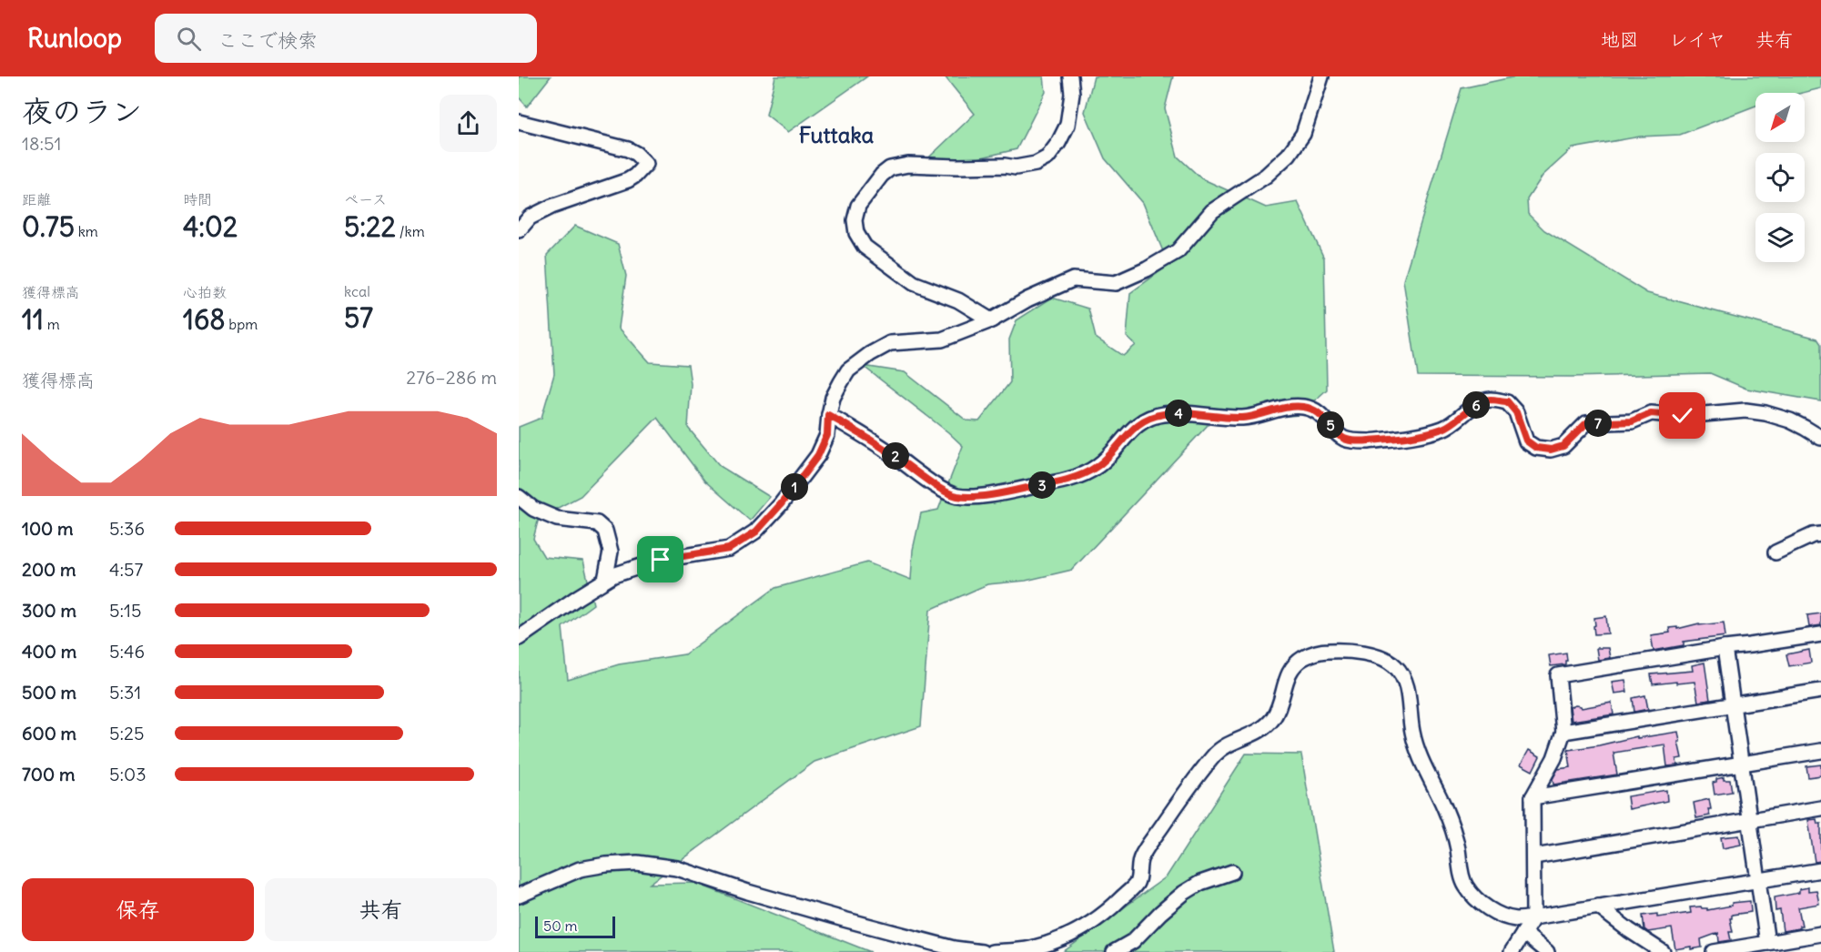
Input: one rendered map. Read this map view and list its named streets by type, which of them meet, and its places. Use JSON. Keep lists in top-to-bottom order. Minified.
{"districts":["Futtaka"],"scale_bar":"50 m","north":"bottom left","page":{"header":"Runloop","search":"ここで検索","nav":["地図","レイヤ","共有"],"heading":["夜のラン","18:51"],"stats":[["距離","0.75 km"],["時間","4:02"],["ペース","5:22 /km"],["獲得標高","11 m"],["心拍数","168 bpm"],["kcal","57"]],"chart":["獲得標高","276–286 m"],"pins":["6","4","7","5","2","3","1"],"list":[{"name":"100 m","note":"5:36"},{"name":"200 m","note":"4:57"},{"name":"300 m","note":"5:15"},{"name":"400 m","note":"5:46"},{"name":"500 m","note":"5:31"},{"name":"600 m","note":"5:25"},{"name":"700 m","note":"5:03"}],"buttons":["保存","共有"],"scale":"50 m"}}
